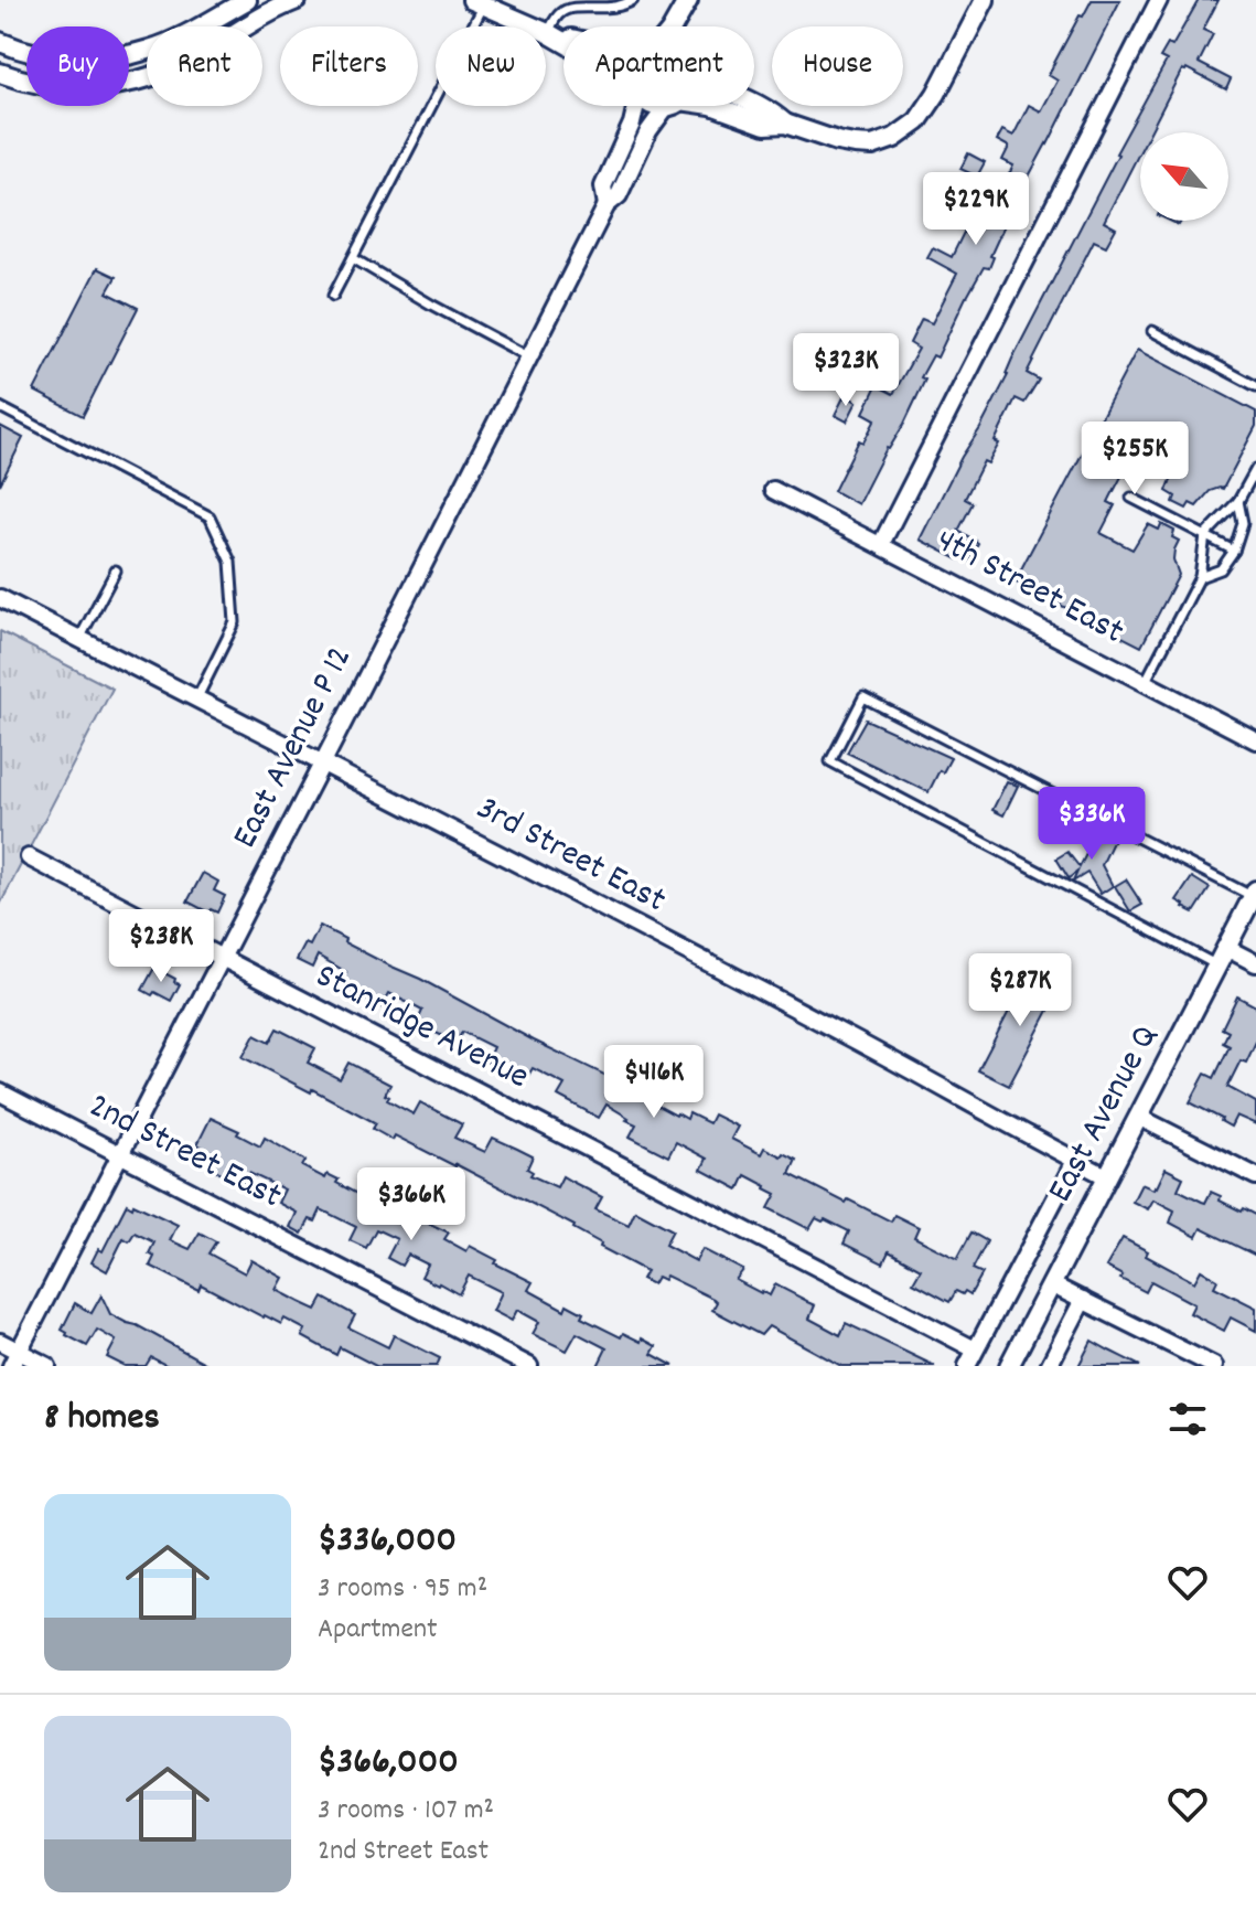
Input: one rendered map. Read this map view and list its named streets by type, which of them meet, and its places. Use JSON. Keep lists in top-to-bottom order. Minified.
{"streets":{"street":["4th Street East","East Avenue P 12","3rd Street East","Stanridge Avenue","East Avenue Q","2nd Street East"]},"crossings":[["East Avenue P 12","3rd Street East"],["East Avenue P 12","Stanridge Avenue"],["East Avenue P 12","2nd Street East"],["3rd Street East","East Avenue Q"]],"north":"top left","page":{"chip":["Buy","Rent","Filters","New","Apartment","House"],"price":["$229K","$323K","$255K","$336K","$238K","$287K","$416K","$366K"],"heading":"8 homes","list":[{"name":"$336,000","note":"3 rooms · 95 m² · Apartment"},{"name":"$366,000","note":"3 rooms · 107 m² · 2nd Street East"}]}}
